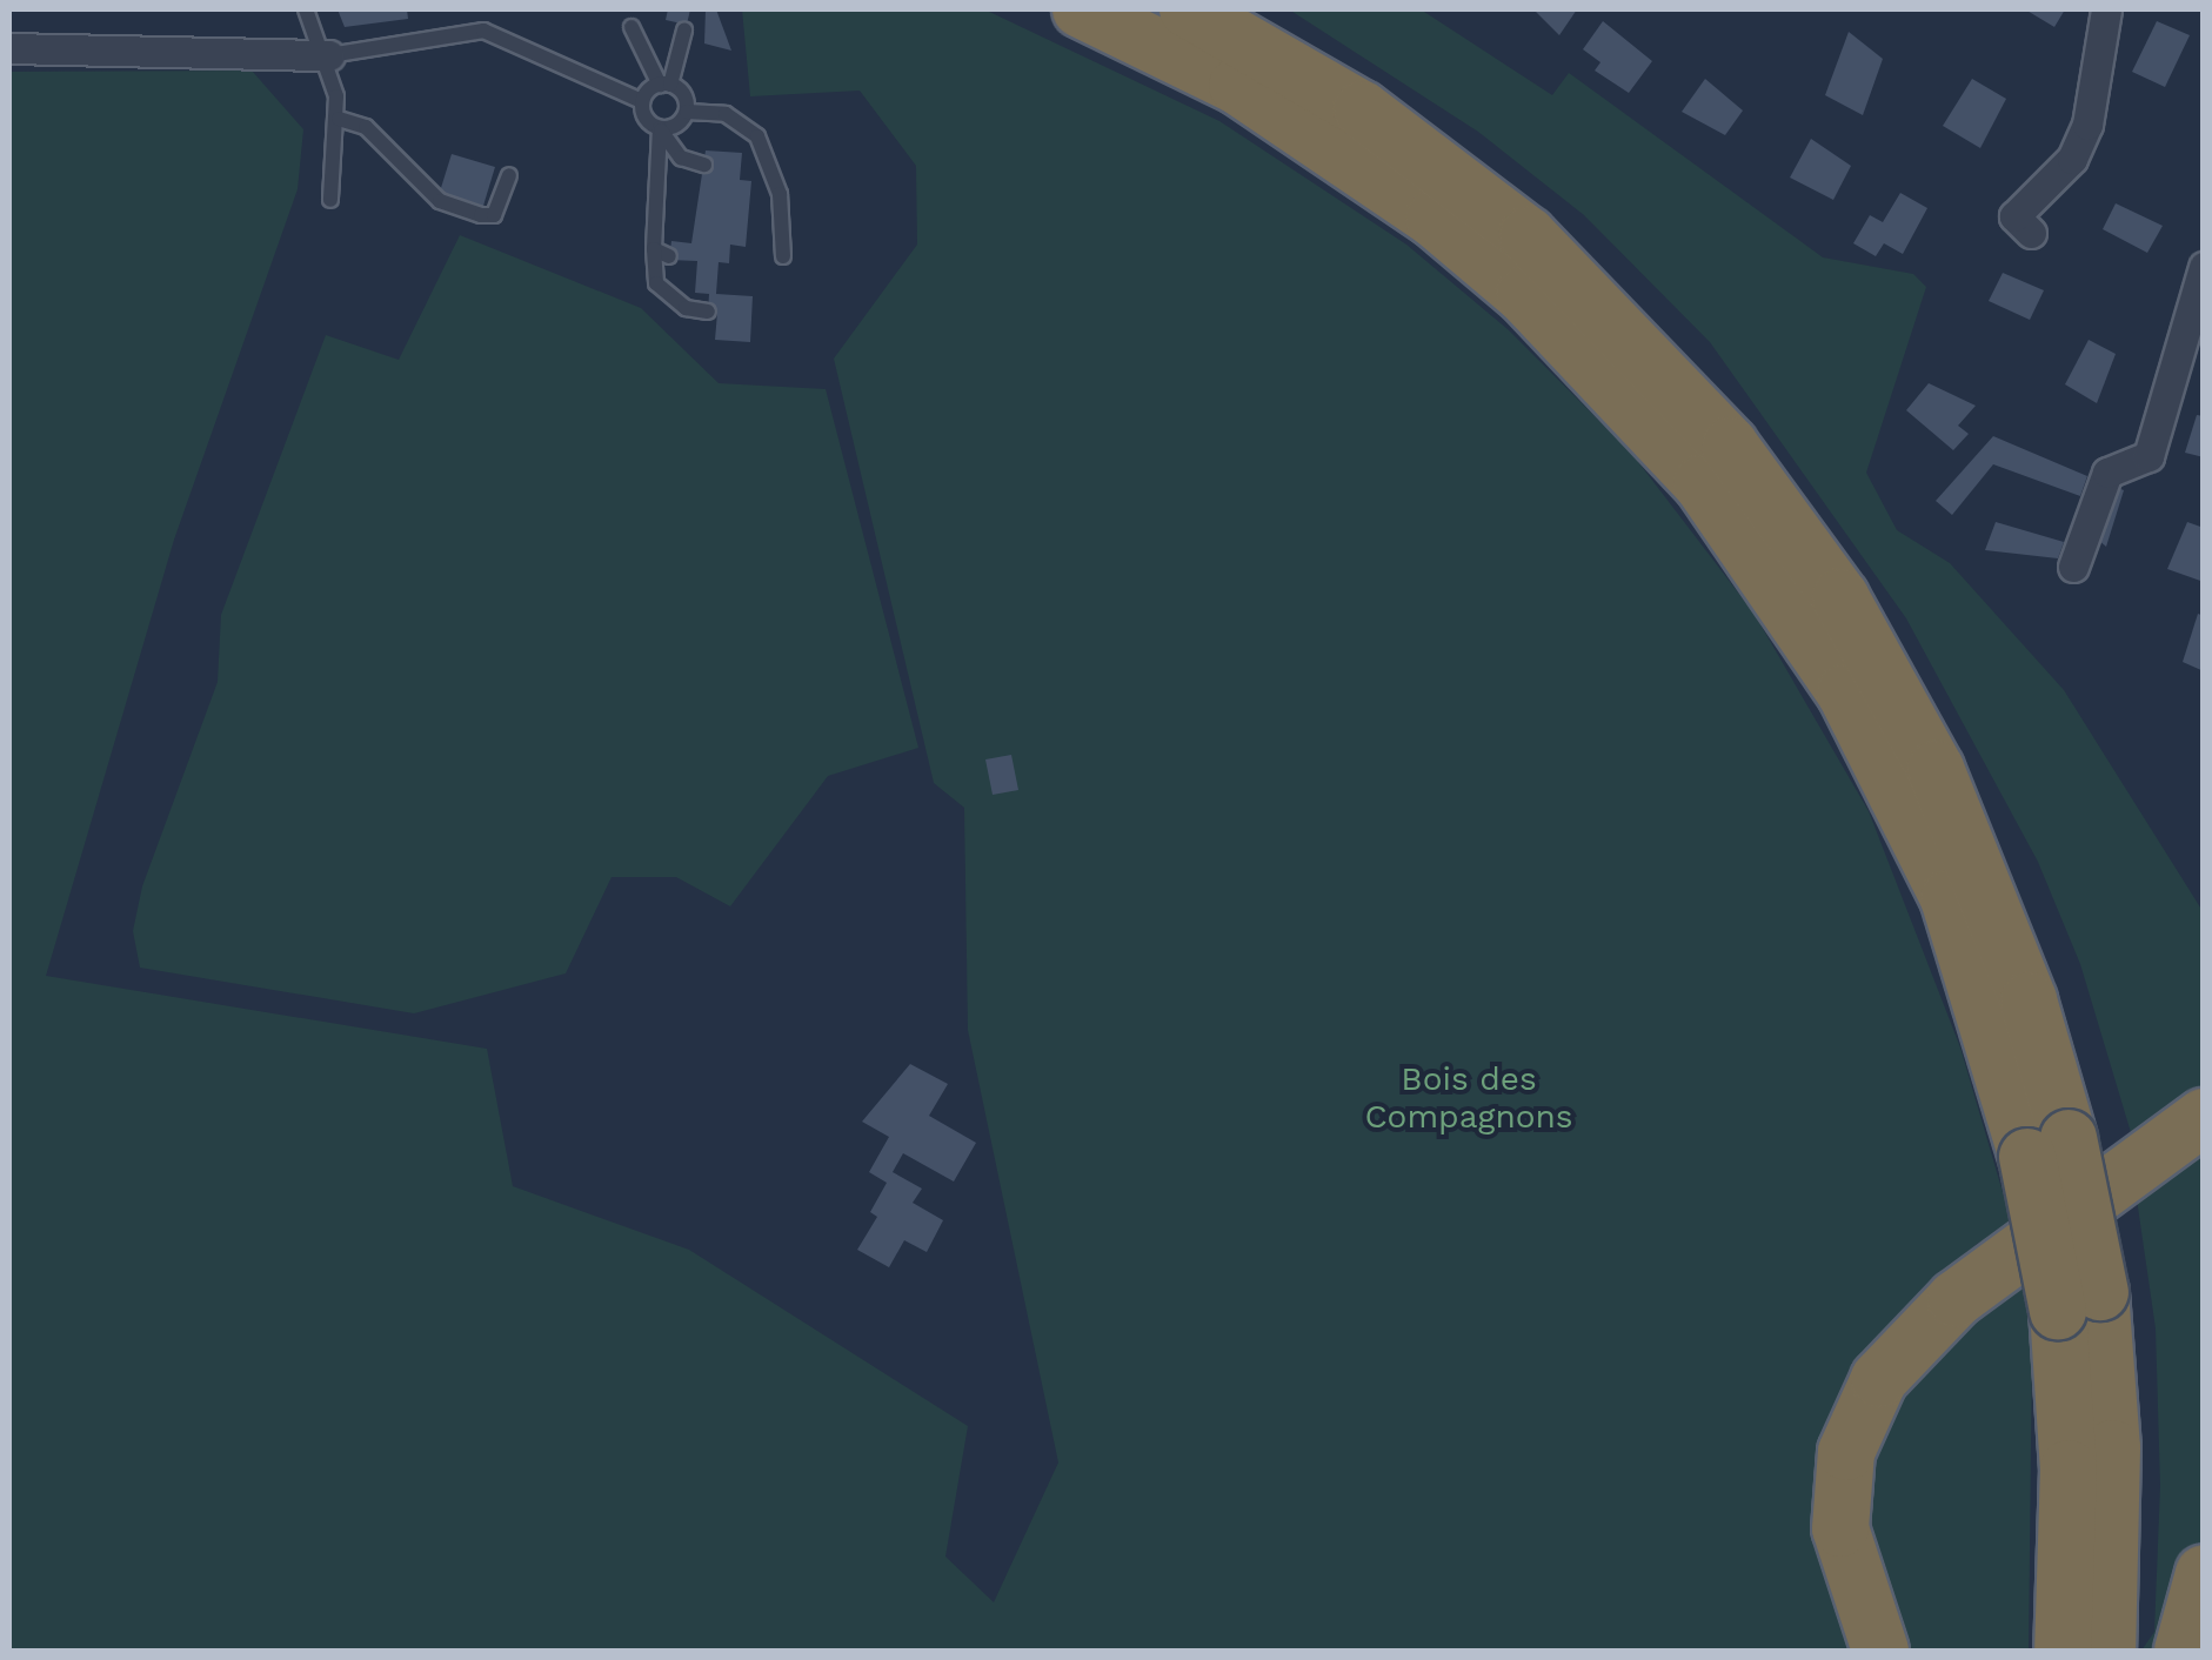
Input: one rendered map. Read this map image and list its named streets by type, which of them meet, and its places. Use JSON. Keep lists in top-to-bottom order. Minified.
{"parks":["Bois des Compagnons"]}
